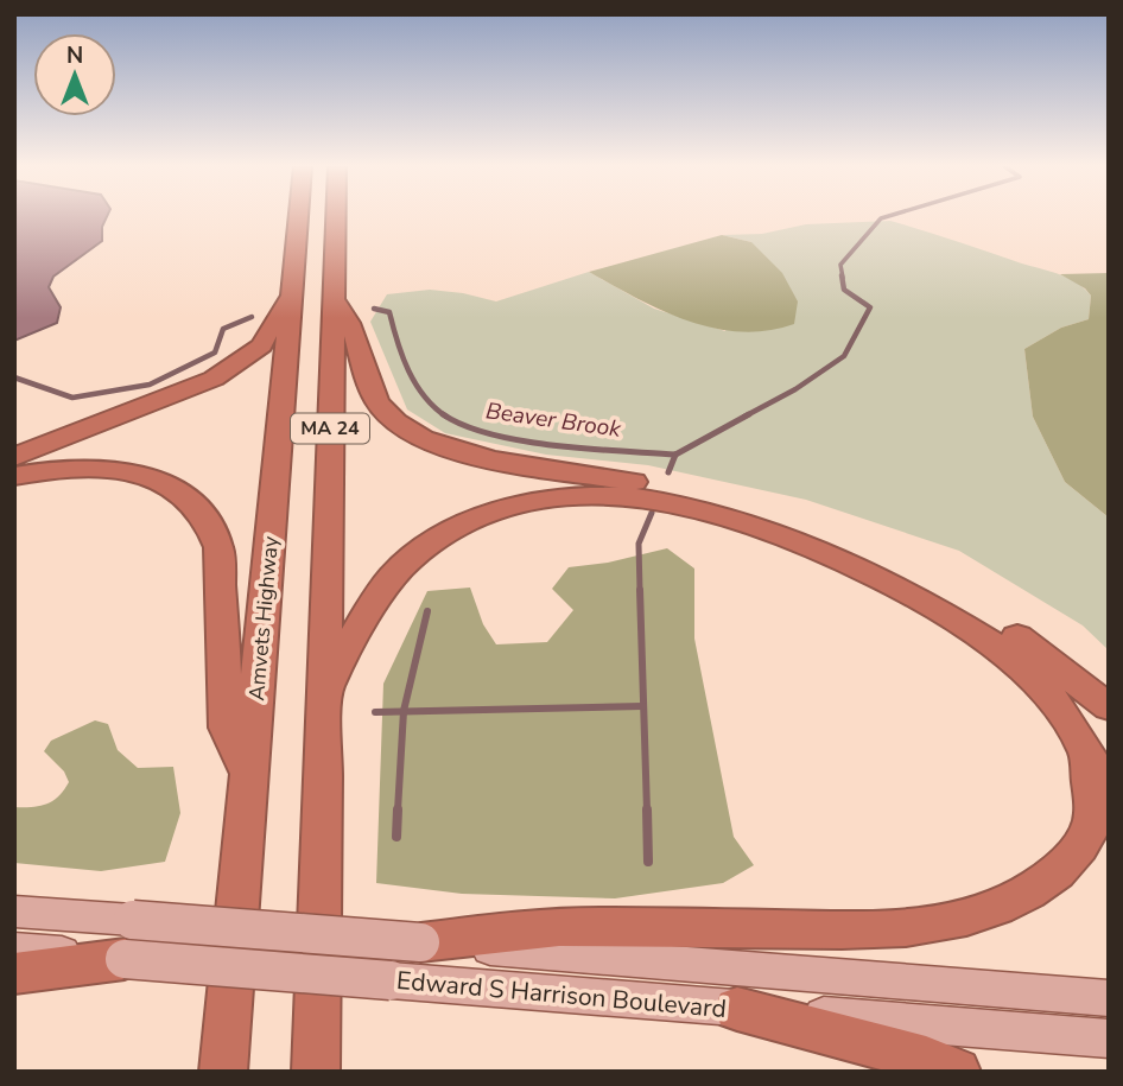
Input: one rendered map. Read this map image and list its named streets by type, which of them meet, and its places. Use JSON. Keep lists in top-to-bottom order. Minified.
{"streets":{"highway":["MA 24","Amvets Highway"],"main road":["Edward S Harrison Boulevard"]},"water":["Beaver Brook"],"north":"top"}
